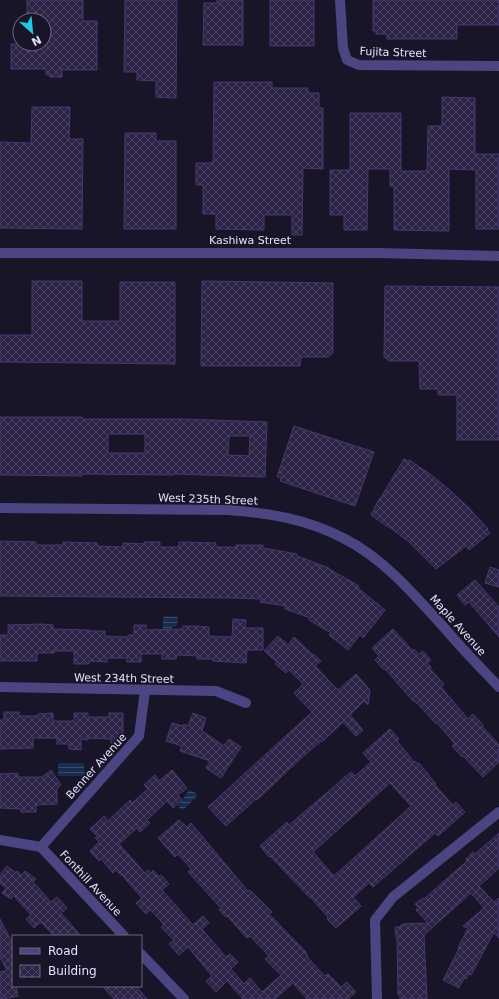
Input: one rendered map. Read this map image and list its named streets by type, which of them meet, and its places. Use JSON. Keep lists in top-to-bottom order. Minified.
{"streets":{"street":["Fujita Street","Kashiwa Street","West 235th Street","Maple Avenue","West 234th Street","Benner Avenue","Fonthill Avenue"]},"crossings":[["West 235th Street","Maple Avenue"],["West 234th Street","Benner Avenue"],["Benner Avenue","Fonthill Avenue"]],"legend":["Road","Building"],"north":"bottom right"}
